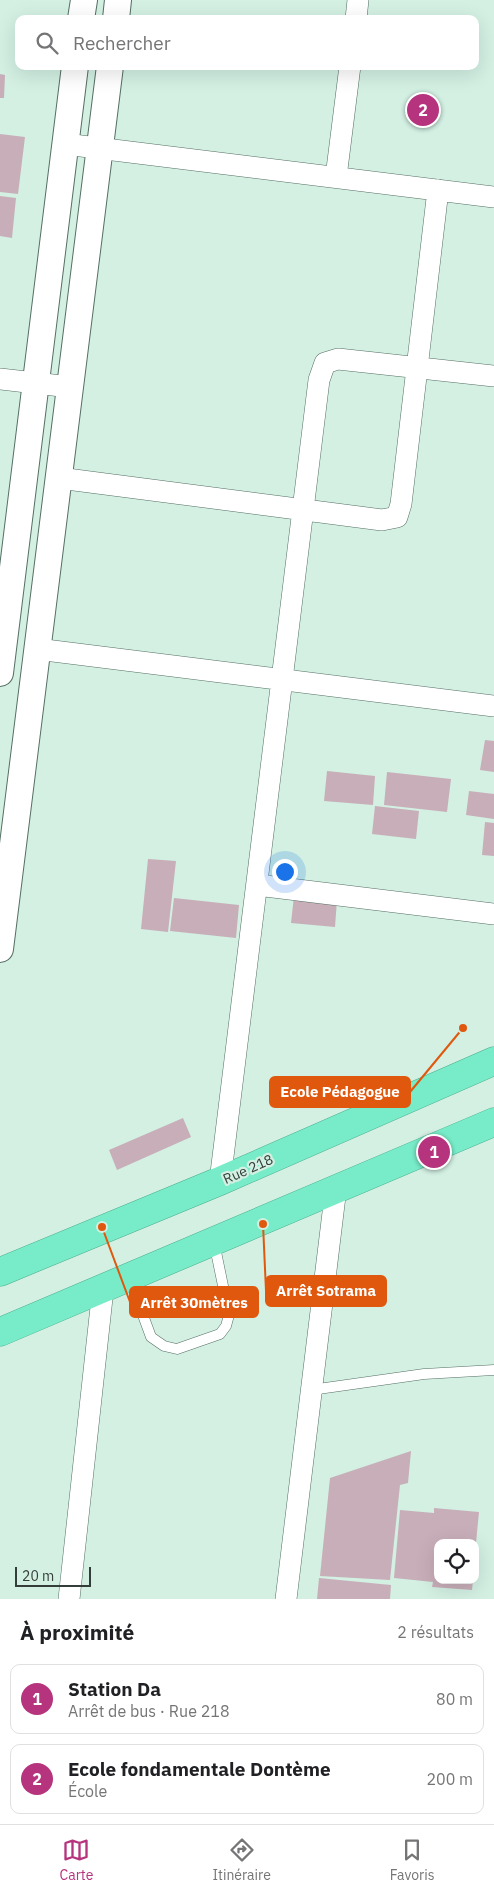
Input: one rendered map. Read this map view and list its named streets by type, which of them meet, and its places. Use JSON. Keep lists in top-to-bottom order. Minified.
{"streets":{"highway":["Rue 218"]},"places":["Ecole Pédagogue","Arrêt Sotrama","Arrêt 30mètres"],"scale_bar":"20 m","page":{"search":"Rechercher","pins":["2","1"],"scale":"20 m","heading":["À proximité","2 résultats"],"list":[{"mark":"1","name":"Station Da","note":"Arrêt de bus · Rue 218","value":"80 m"},{"mark":"2","name":"Ecole fondamentale Dontème","note":"École","value":"200 m"}],"nav":["Carte","Itinéraire","Favoris"]}}
